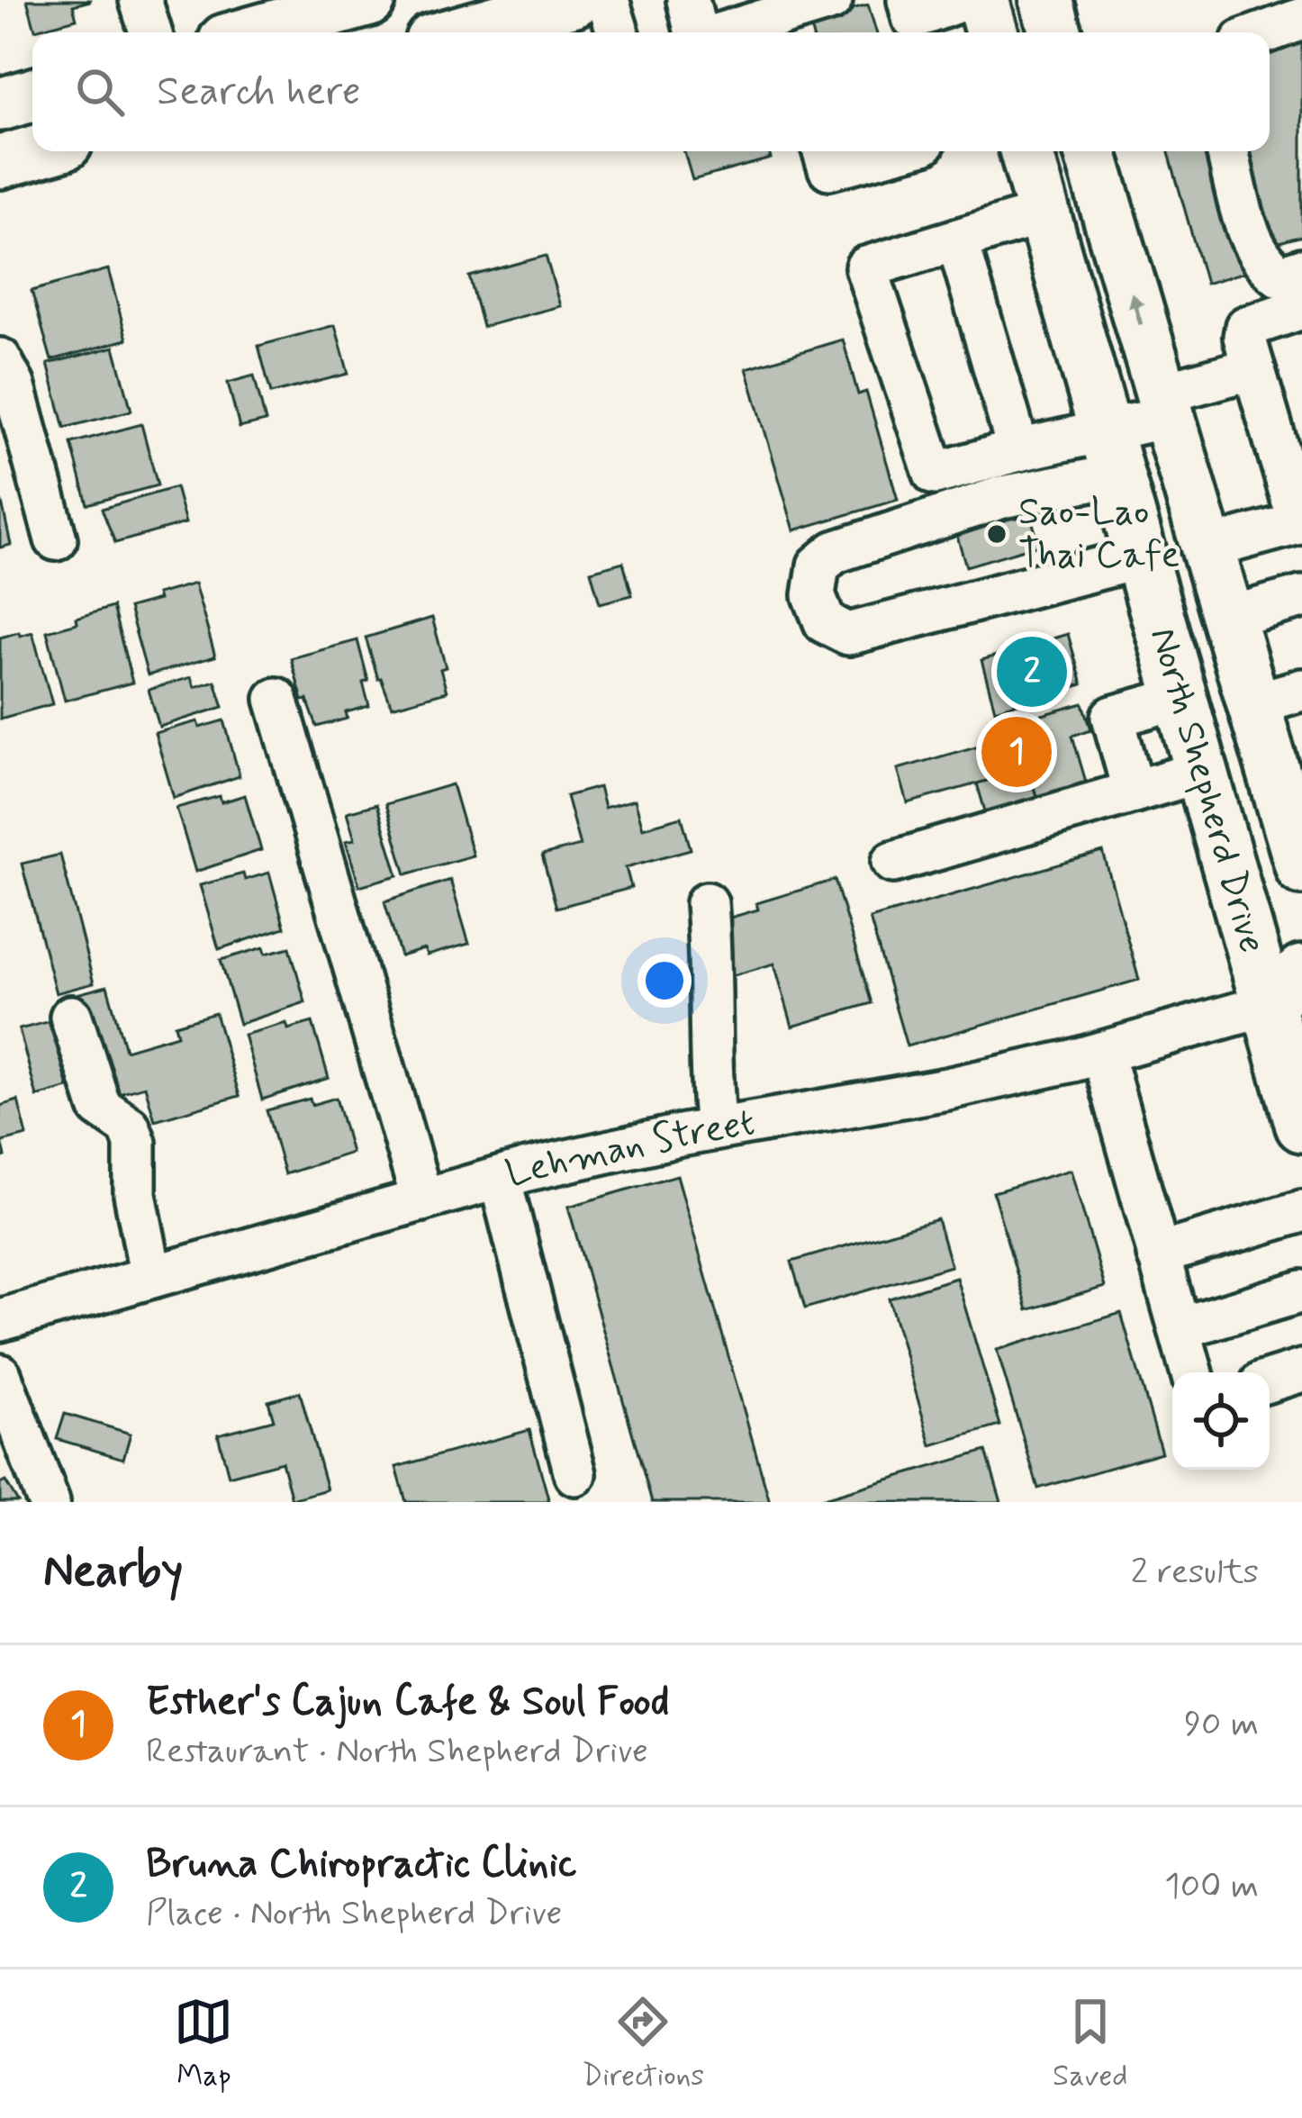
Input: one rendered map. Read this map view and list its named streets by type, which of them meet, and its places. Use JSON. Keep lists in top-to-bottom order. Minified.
{"streets":{"main road":["North Shepherd Drive"],"street":["Lehman Street"]},"crossings":[["North Shepherd Drive","Lehman Street"]],"places":["Sao-Lao Thai Cafe"],"page":{"search":"Search here","pins":["2","1"],"heading":["Nearby","2 results"],"list":[{"mark":"1","name":"Esther's Cajun Cafe & Soul Food","note":"Restaurant · North Shepherd Drive","value":"90 m"},{"mark":"2","name":"Bruna Chiropractic Clinic","note":"Place · North Shepherd Drive","value":"100 m"}],"nav":["Map","Directions","Saved"]}}
